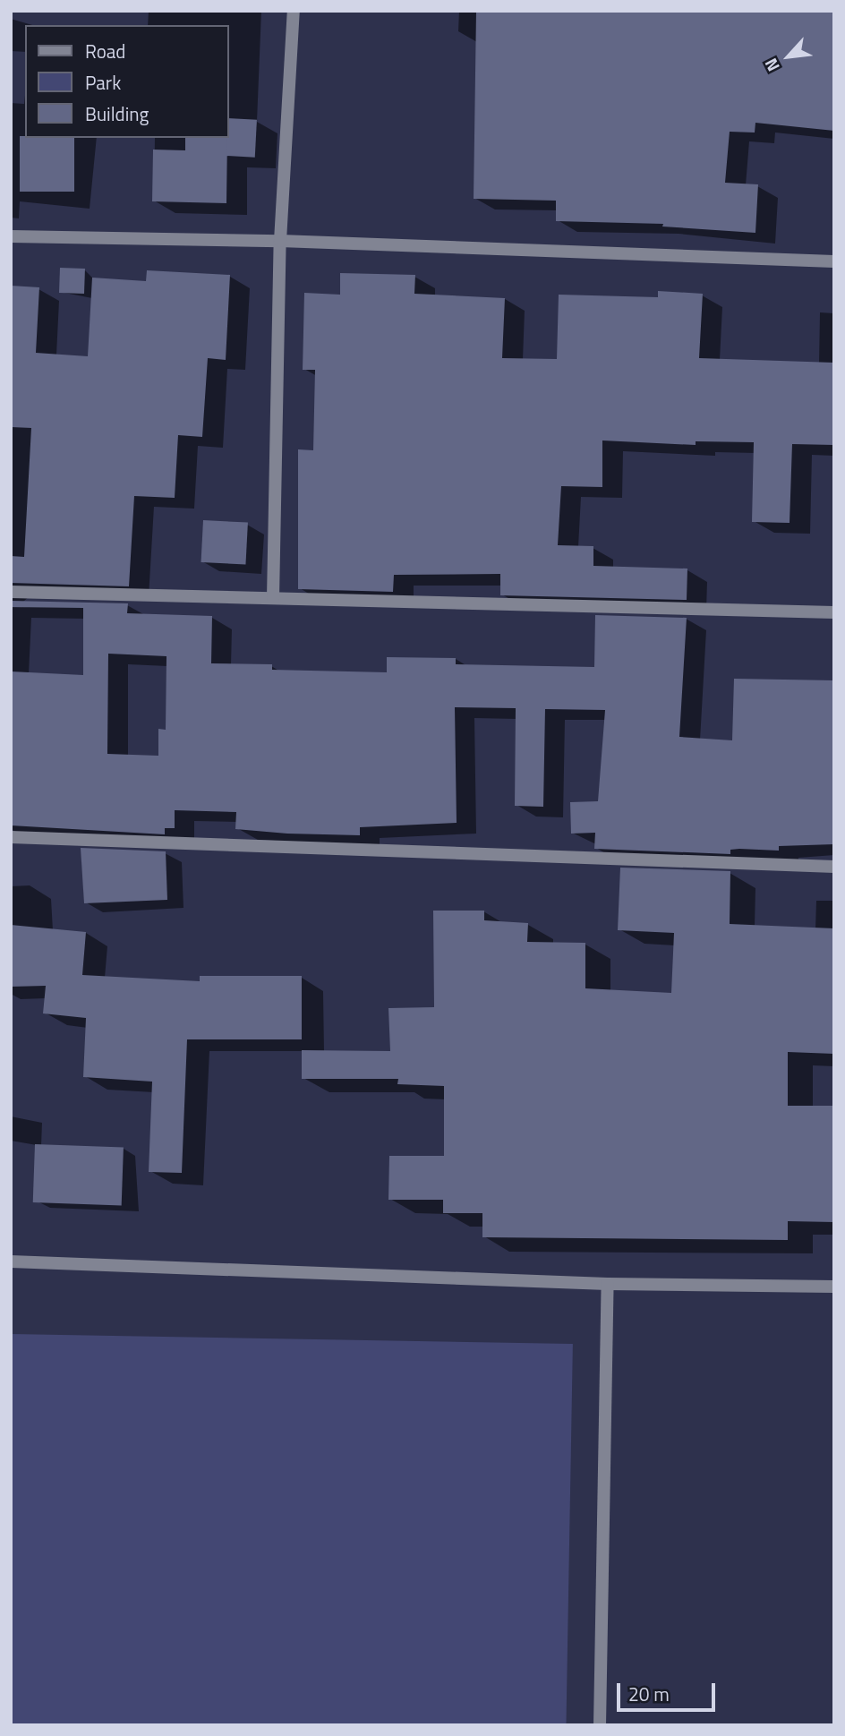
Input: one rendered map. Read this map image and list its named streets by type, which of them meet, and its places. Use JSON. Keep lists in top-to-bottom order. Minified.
{"legend":["Road","Park","Building"],"scale_bar":"20 m","north":"bottom left"}
